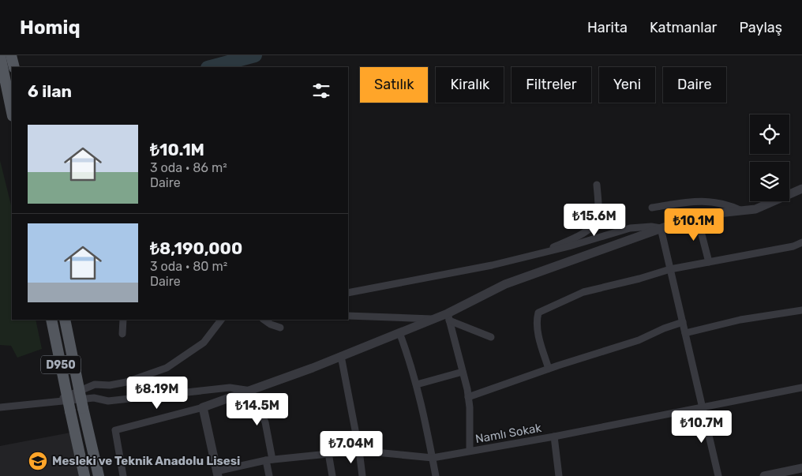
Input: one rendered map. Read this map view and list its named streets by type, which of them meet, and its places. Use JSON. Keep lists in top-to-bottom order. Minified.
{"streets":{"main road":["D950"],"street":["Namlı Sokak"]},"places":{"school or university":["Mesleki ve Teknik Anadolu Lisesi"]},"page":{"header":"Homiq","nav":["Harita","Katmanlar","Paylaş"],"chip":["Satılık","Kiralık","Filtreler","Yeni","Daire"],"heading":"6 ilan","list":[{"name":"₺10.1M","note":"3 oda · 86 m² · Daire"},{"name":"₺8,190,000","note":"3 oda · 80 m² · Daire"}],"price":["₺15.6M","₺10.1M","₺8.19M","₺14.5M","₺10.7M","₺7.04M"]}}
